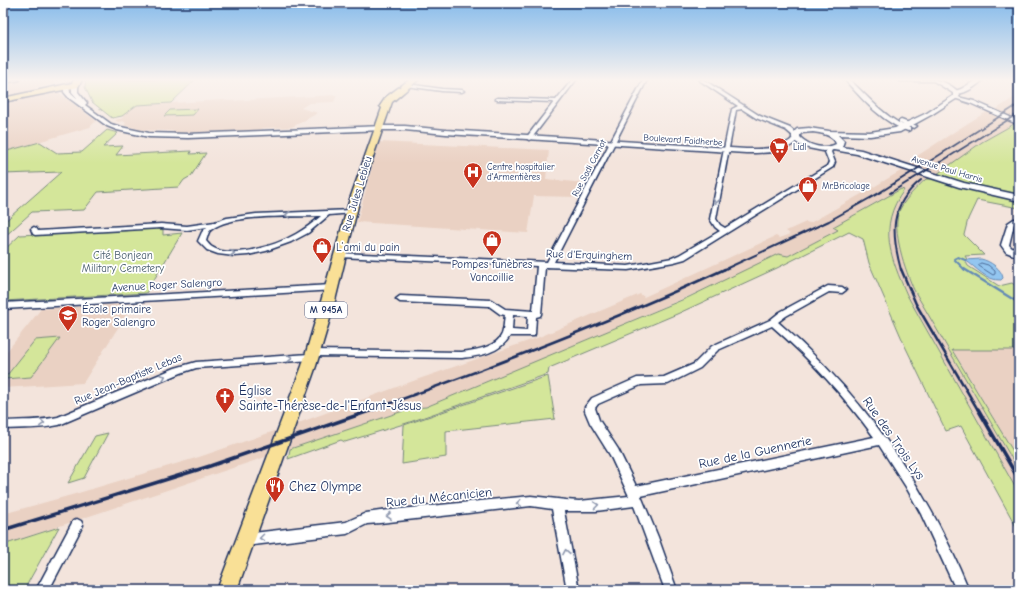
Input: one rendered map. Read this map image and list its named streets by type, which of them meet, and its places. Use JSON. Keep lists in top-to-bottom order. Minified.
{"streets":{"main road":["Avenue Paul Harris","Rue Jules Lebleu","M 945A"],"street":["Boulevard Faidherbe","Rue Sadi Carnot","Rue d'Erquinghem","Avenue Roger Salengro","Rue Jean-Baptiste Lebas","Rue des Trois Lys","Rue de la Guennerie","Rue du Mécanicien"]},"crossings":[["Boulevard Faidherbe","Rue Sadi Carnot"],["Boulevard Faidherbe","Avenue Paul Harris"],["Boulevard Faidherbe","Rue Jules Lebleu"],["Rue Sadi Carnot","Rue d'Erquinghem"],["Rue Jules Lebleu","Rue d'Erquinghem"],["Rue Jules Lebleu","Avenue Roger Salengro"],["Rue Jules Lebleu","M 945A"],["Rue Jules Lebleu","Rue Jean-Baptiste Lebas"],["Rue Jules Lebleu","Rue du Mécanicien"],["M 945A","Rue du Mécanicien"],["Rue des Trois Lys","Rue de la Guennerie"],["Rue de la Guennerie","Rue du Mécanicien"]],"one_way":["Rue Jean-Baptiste Lebas"],"parks":["Cité Bonjean Military Cemetery"],"places":{"supermarket":["Lidl"],"hospital":["Centre hospitalier d'Armentières"],"shop":["Mr.Bricolage","Pompes funèbres Vancoillie","L’ami du pain"],"school or university":["École primaire Roger Salengro"],"church":["Église Sainte-Thérèse-de-l'Enfant-Jésus"],"restaurant":["Chez Olympe"]}}
